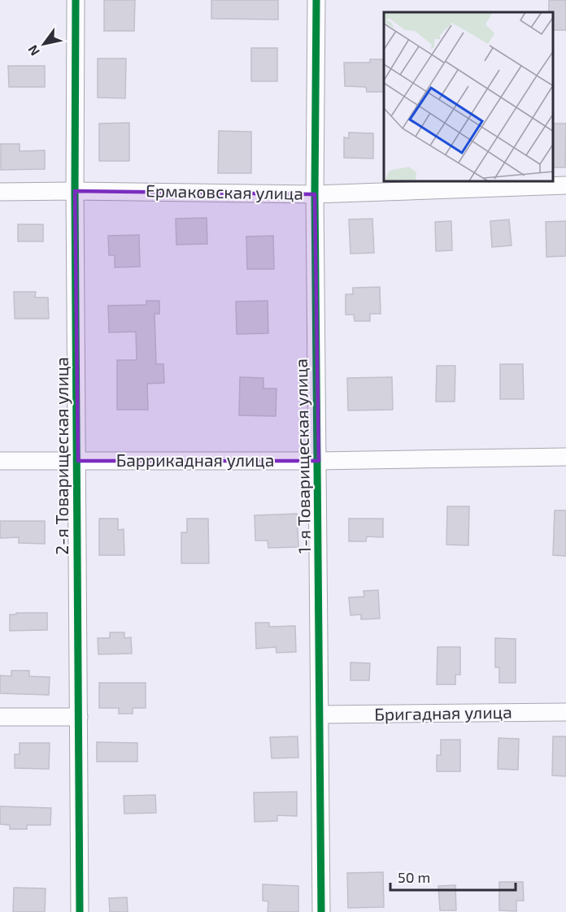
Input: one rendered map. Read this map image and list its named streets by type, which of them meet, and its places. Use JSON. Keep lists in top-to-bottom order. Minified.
{"streets":{"street":["Ермаковская улица","2-я Товарищеская улица","1-я Товарищеская улица","Баррикадная улица","Бригадная улица"]},"crossings":[["Ермаковская улица","2-я Товарищеская улица"],["Ермаковская улица","1-я Товарищеская улица"],["2-я Товарищеская улица","Баррикадная улица"],["1-я Товарищеская улица","Баррикадная улица"],["1-я Товарищеская улица","Бригадная улица"]],"scale_bar":"50 m","north":"bottom left"}
